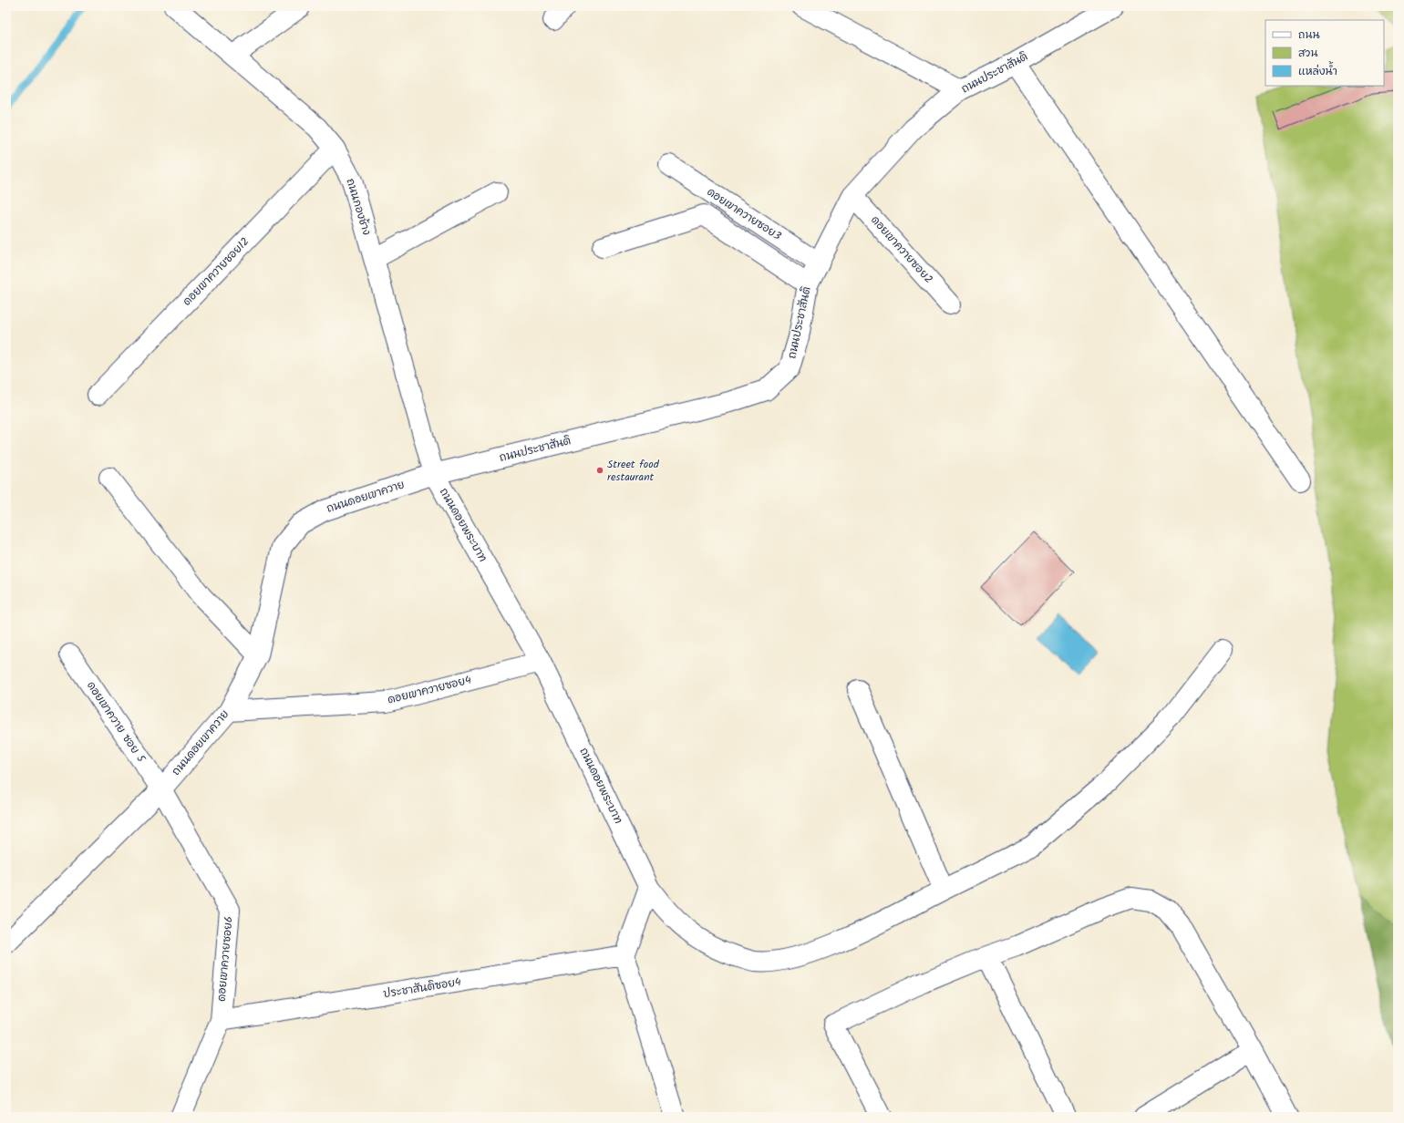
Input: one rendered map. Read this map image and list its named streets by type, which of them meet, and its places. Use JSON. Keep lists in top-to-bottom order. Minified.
{"streets":{"street":["ถนนประชาสันติ","ถนนกองช้าง","ดอยเขาควายซอย3","ดอยเขาควายซอย2","ดอยเขาควายซอย12","ถนนดอยเขาควาย","ถนนดอยพระบาท","ดอยเขาควายซอย4","ดอยเขาควาย ซอย 5","ดอยเขาควายซอย6","ประชาสันติซอย4"]},"crossings":[["ถนนประชาสันติ","ถนนกองช้าง"],["ถนนประชาสันติ","ดอยเขาควายซอย3"],["ถนนประชาสันติ","ดอยเขาควายซอย2"],["ถนนประชาสันติ","ถนนดอยเขาควาย"],["ถนนประชาสันติ","ถนนดอยพระบาท"],["ถนนกองช้าง","ดอยเขาควายซอย12"],["ถนนกองช้าง","ถนนดอยเขาควาย"],["ถนนกองช้าง","ถนนดอยพระบาท"],["ถนนดอยเขาควาย","ถนนดอยพระบาท"],["ถนนดอยเขาควาย","ดอยเขาควายซอย4"],["ถนนดอยเขาควาย","ดอยเขาควาย ซอย 5"],["ถนนดอยเขาควาย","ดอยเขาควายซอย6"],["ถนนดอยพระบาท","ดอยเขาควายซอย4"],["ดอยเขาควาย ซอย 5","ดอยเขาควายซอย6"],["ดอยเขาควายซอย6","ประชาสันติซอย4"]],"places":["Street food restaurant"],"legend":["ถนน","สวน","แหล่งน้ำ"]}
